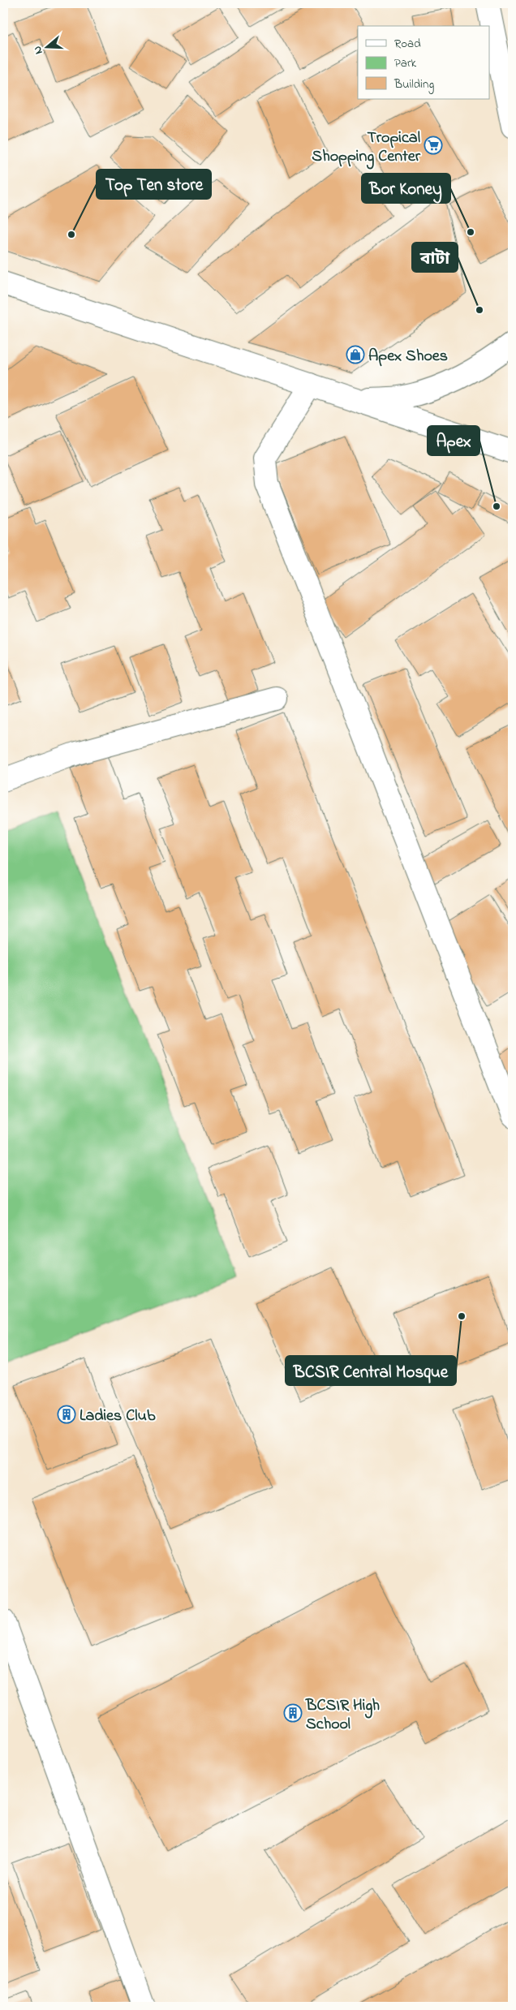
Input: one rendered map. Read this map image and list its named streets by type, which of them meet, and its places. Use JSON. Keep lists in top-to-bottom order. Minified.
{"places":{"supermarket":["Tropical Shopping Center"],"other":["Bor Koney","Top Ten store","বাটা","Apex","BCSIR Central Mosque"],"shop":["Apex Shoes"],"building":["Ladies Club","BCSIR High School"]},"legend":["Road","Park","Building"],"north":"left"}
